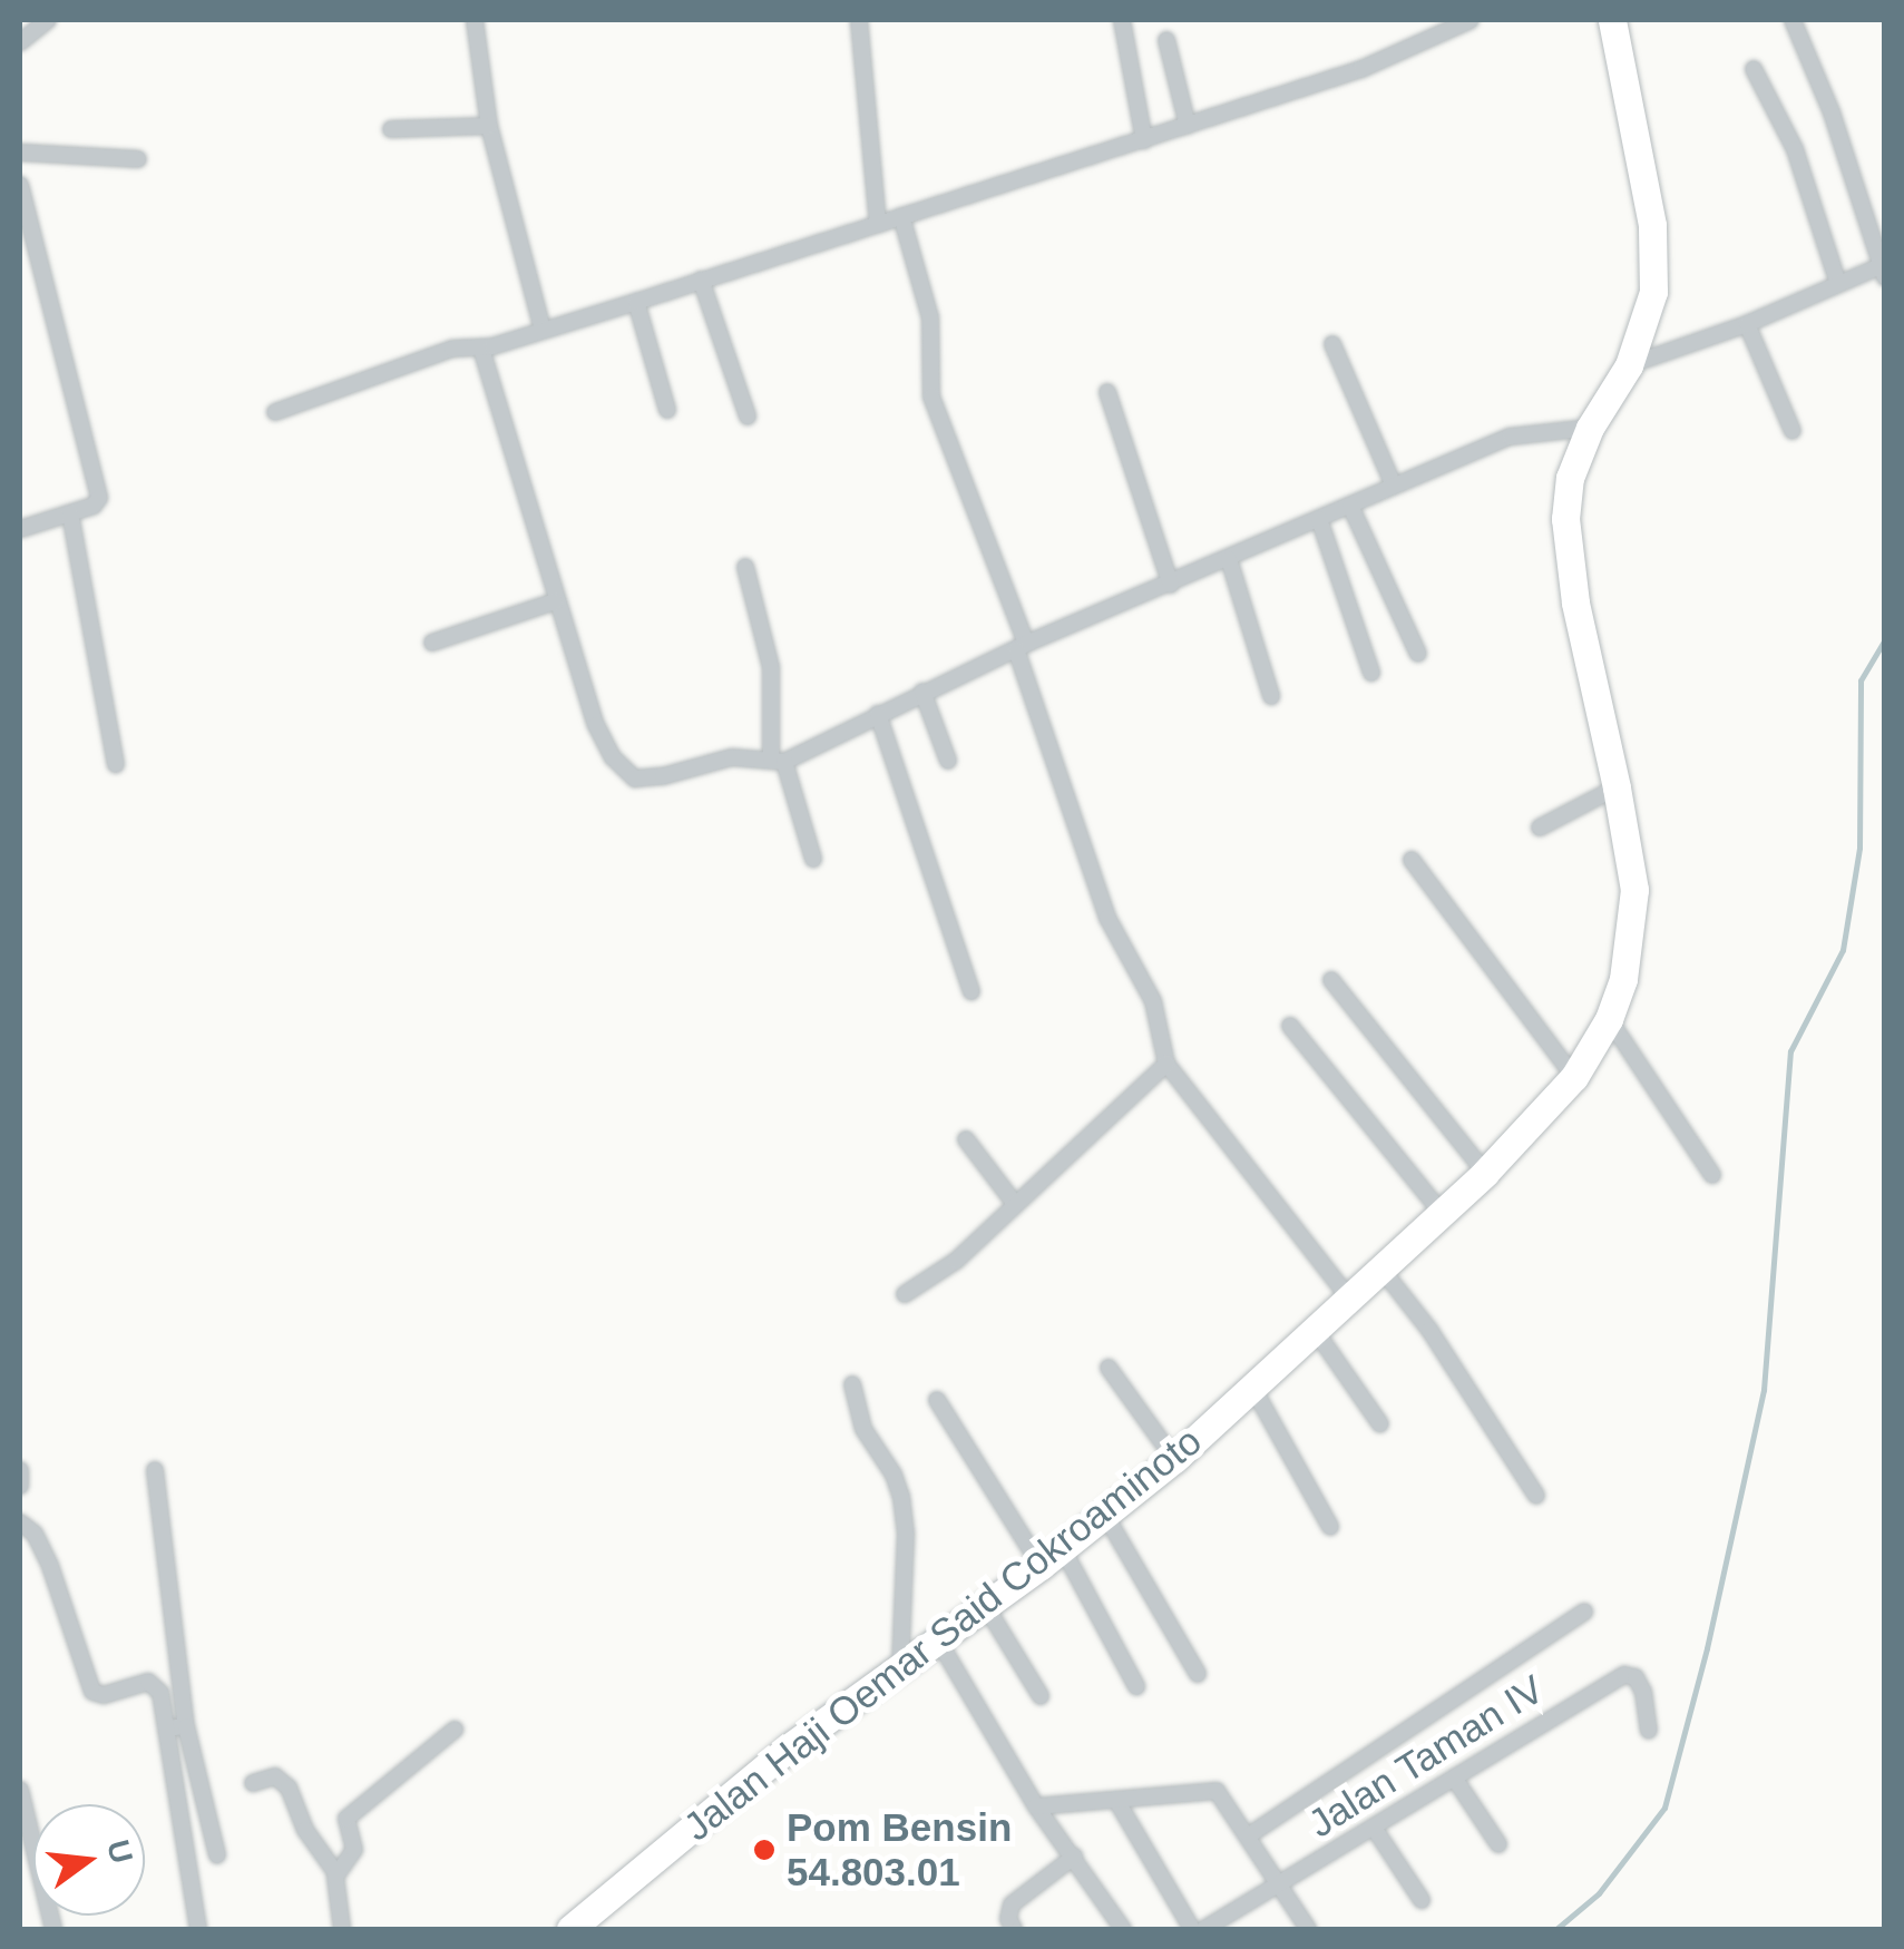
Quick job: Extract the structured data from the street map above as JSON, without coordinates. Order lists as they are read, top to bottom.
{
  "streets": {
    "highway": ["Jalan Haji Oemar Said Cokroaminoto"],
    "street": ["Jalan Taman IV"]
  },
  "places": ["Pom Bensin 54.803.01"],
  "north": "right"
}
